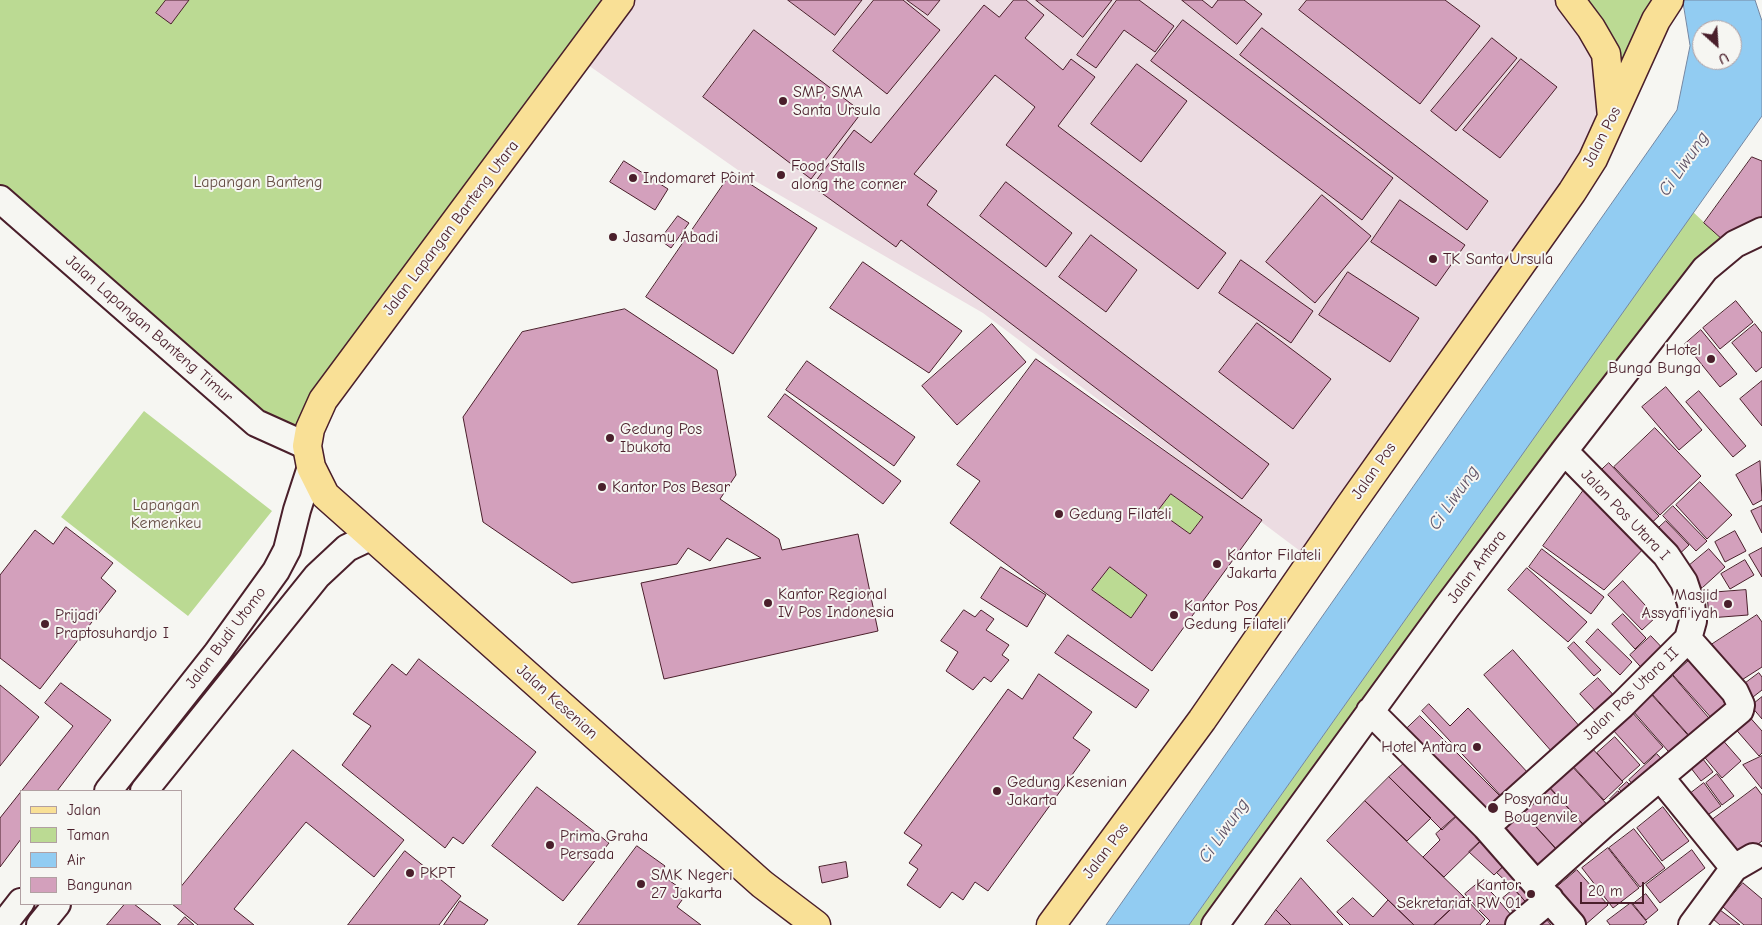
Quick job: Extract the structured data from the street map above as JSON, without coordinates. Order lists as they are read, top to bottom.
{
  "streets": {
    "main road": ["Jalan Pos", "Jalan Lapangan Banteng Utara", "Jalan Kesenian"],
    "street": [
      "Jalan Lapangan Banteng Timur",
      "Jalan Pos Utara I",
      "Jalan Antara",
      "Jalan Budi Utomo",
      "Jalan Pos Utara II"
    ]
  },
  "crossings": [
    ["Jalan Lapangan Banteng Utara", "Jalan Lapangan Banteng Timur"],
    ["Jalan Lapangan Banteng Utara", "Jalan Budi Utomo"],
    ["Jalan Lapangan Banteng Utara", "Jalan Kesenian"],
    ["Jalan Lapangan Banteng Timur", "Jalan Budi Utomo"],
    ["Jalan Lapangan Banteng Timur", "Jalan Kesenian"],
    ["Jalan Pos Utara I", "Jalan Antara"],
    ["Jalan Pos Utara I", "Jalan Pos Utara II"],
    ["Jalan Budi Utomo", "Jalan Kesenian"]
  ],
  "water": ["Ci Liwung"],
  "parks": ["Lapangan Banteng", "Lapangan Kemenkeu"],
  "places": [
    "SMP, SMA Santa Ursula",
    "Food Stalls along the corner",
    "Indomaret Point",
    "Jasamu Abadi",
    "TK Santa Ursula",
    "Hotel Bunga Bunga",
    "Gedung Pos Ibukota",
    "Kantor Pos Besar",
    "Gedung Filateli",
    "Kantor Filateli Jakarta",
    "Kantor Regional IV Pos Indonesia",
    "Masjid Assyafi'iyah",
    "Kantor Pos Gedung Filateli",
    "Prijadi Praptosuhardjo I",
    "Hotel Antara",
    "Gedung Kesenian Jakarta",
    "Posyandu Bougenvile",
    "Prima Graha Persada",
    "PKPT",
    "SMK Negeri 27 Jakarta",
    "Kantor Sekretariat RW 01"
  ],
  "legend": [
    "Jalan",
    "Taman",
    "Air",
    "Bangunan"
  ],
  "scale_bar": "20 m",
  "north": "bottom right"
}
